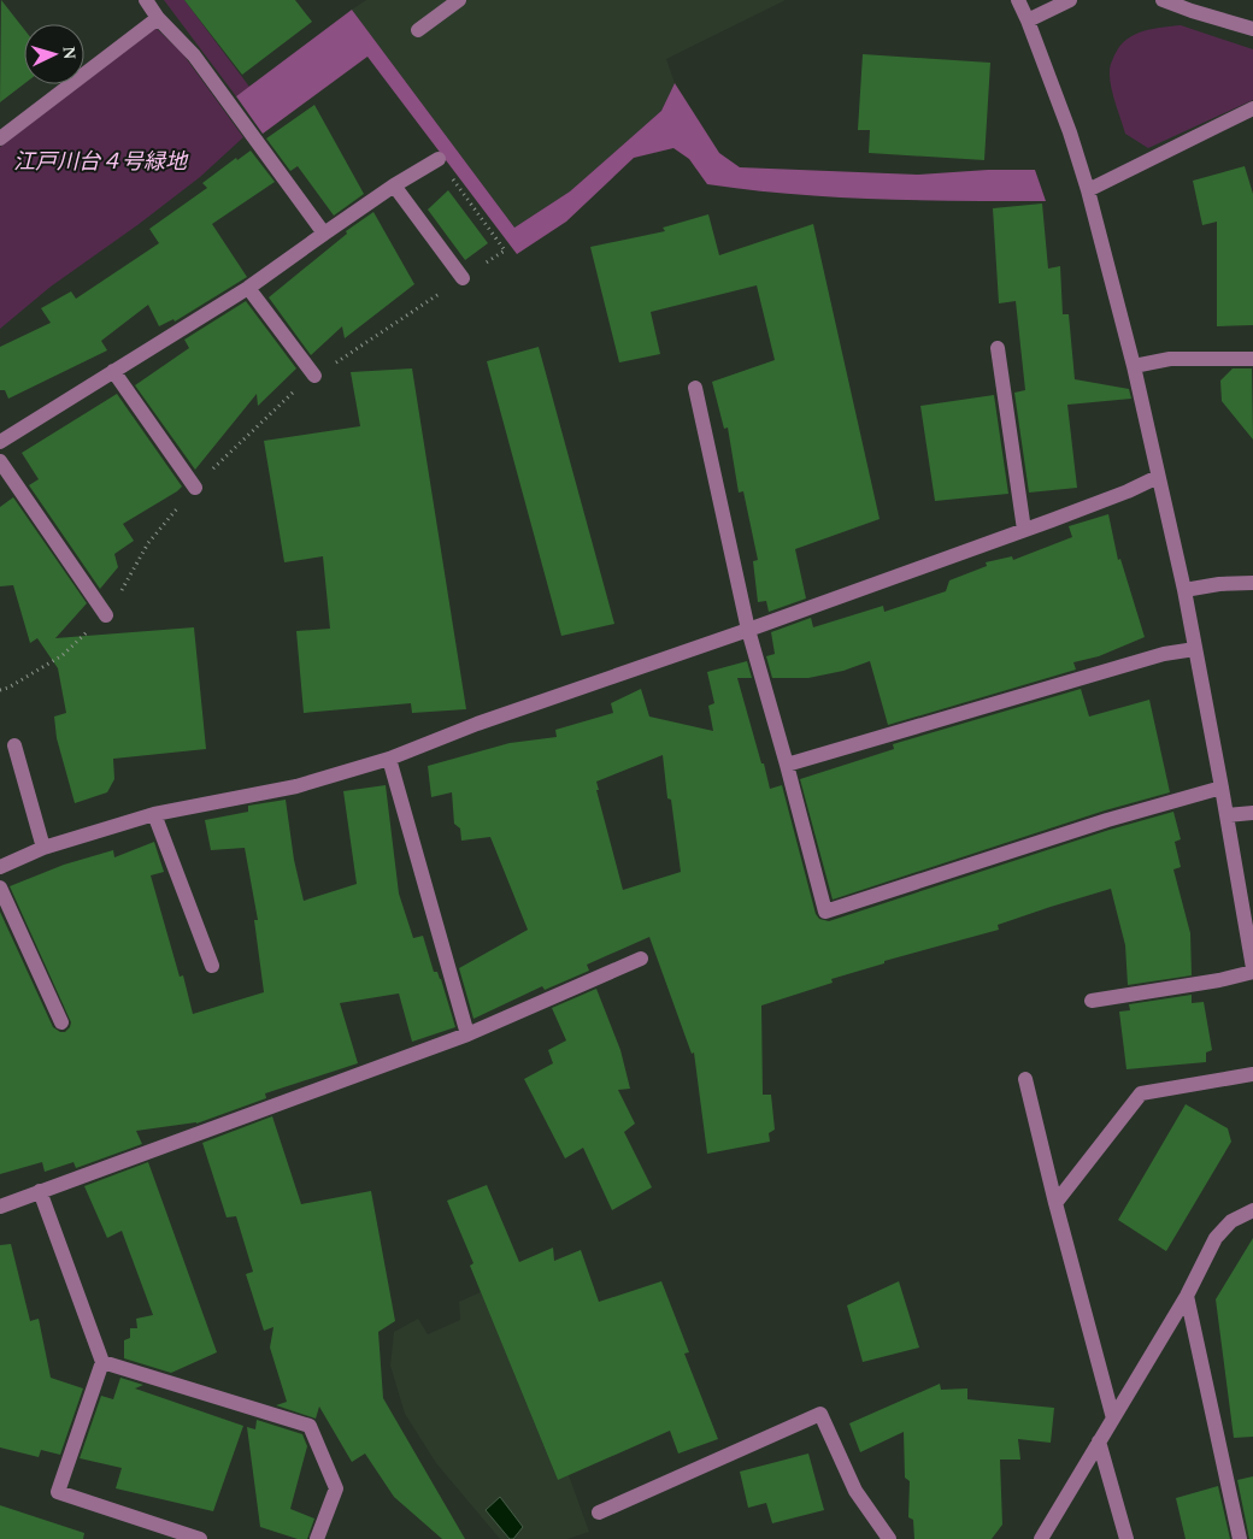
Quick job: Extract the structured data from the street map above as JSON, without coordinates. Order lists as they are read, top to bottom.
{
  "parks": ["江戸川台４号緑地"],
  "north": "right"
}
